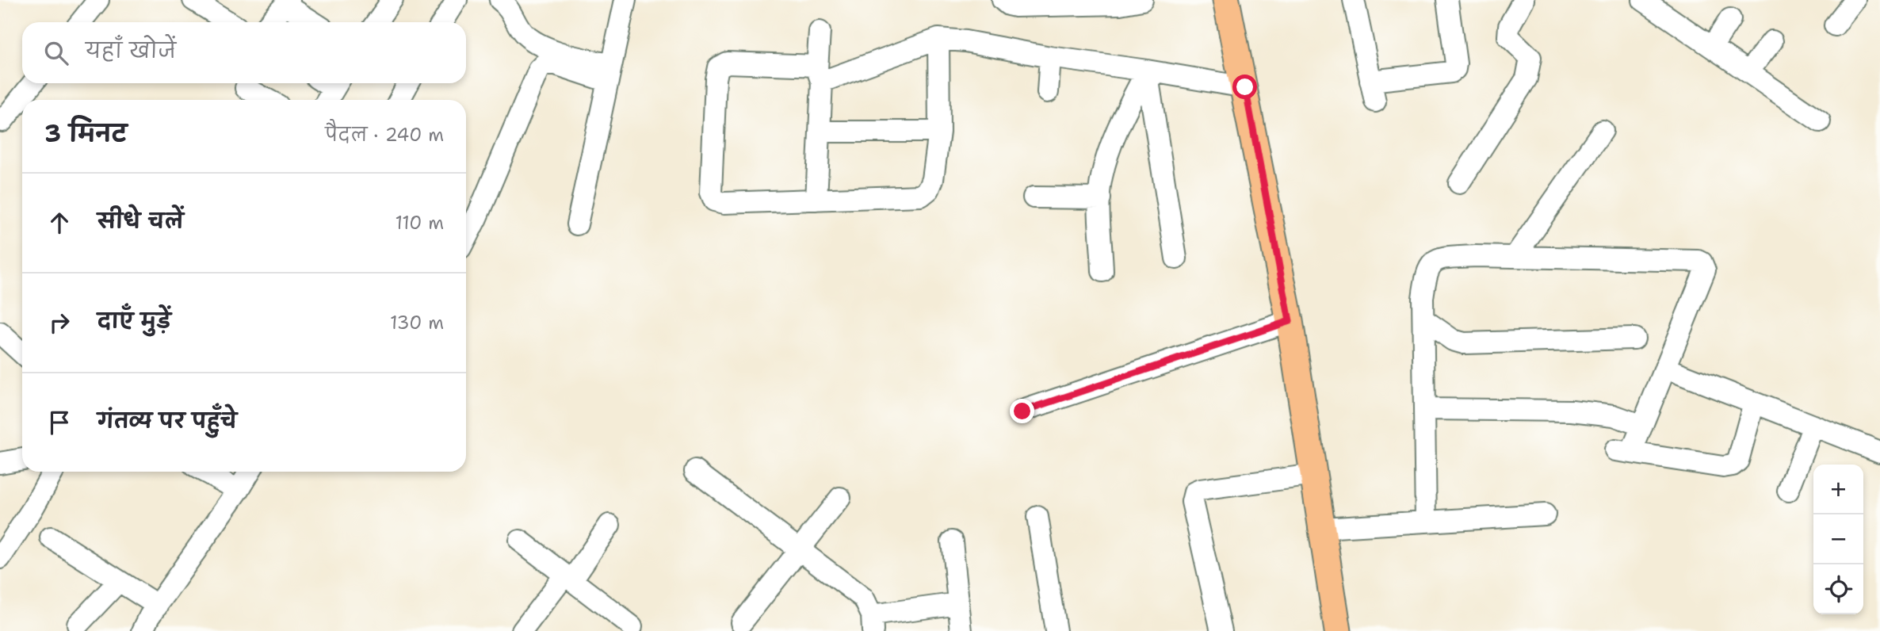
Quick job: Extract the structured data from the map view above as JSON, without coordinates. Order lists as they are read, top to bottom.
{
  "page": {
    "search": "यहाँ खोजें",
    "heading": ["3 मिनट", "पैदल · 240 m"],
    "list": [
      ["सीधे चलें", "110 m"],
      ["दाएँ मुड़ें", "130 m"],
      "गंतव्य पर पहुँचे"
    ],
    "map_buttons": ["+", "−"]
  }
}
